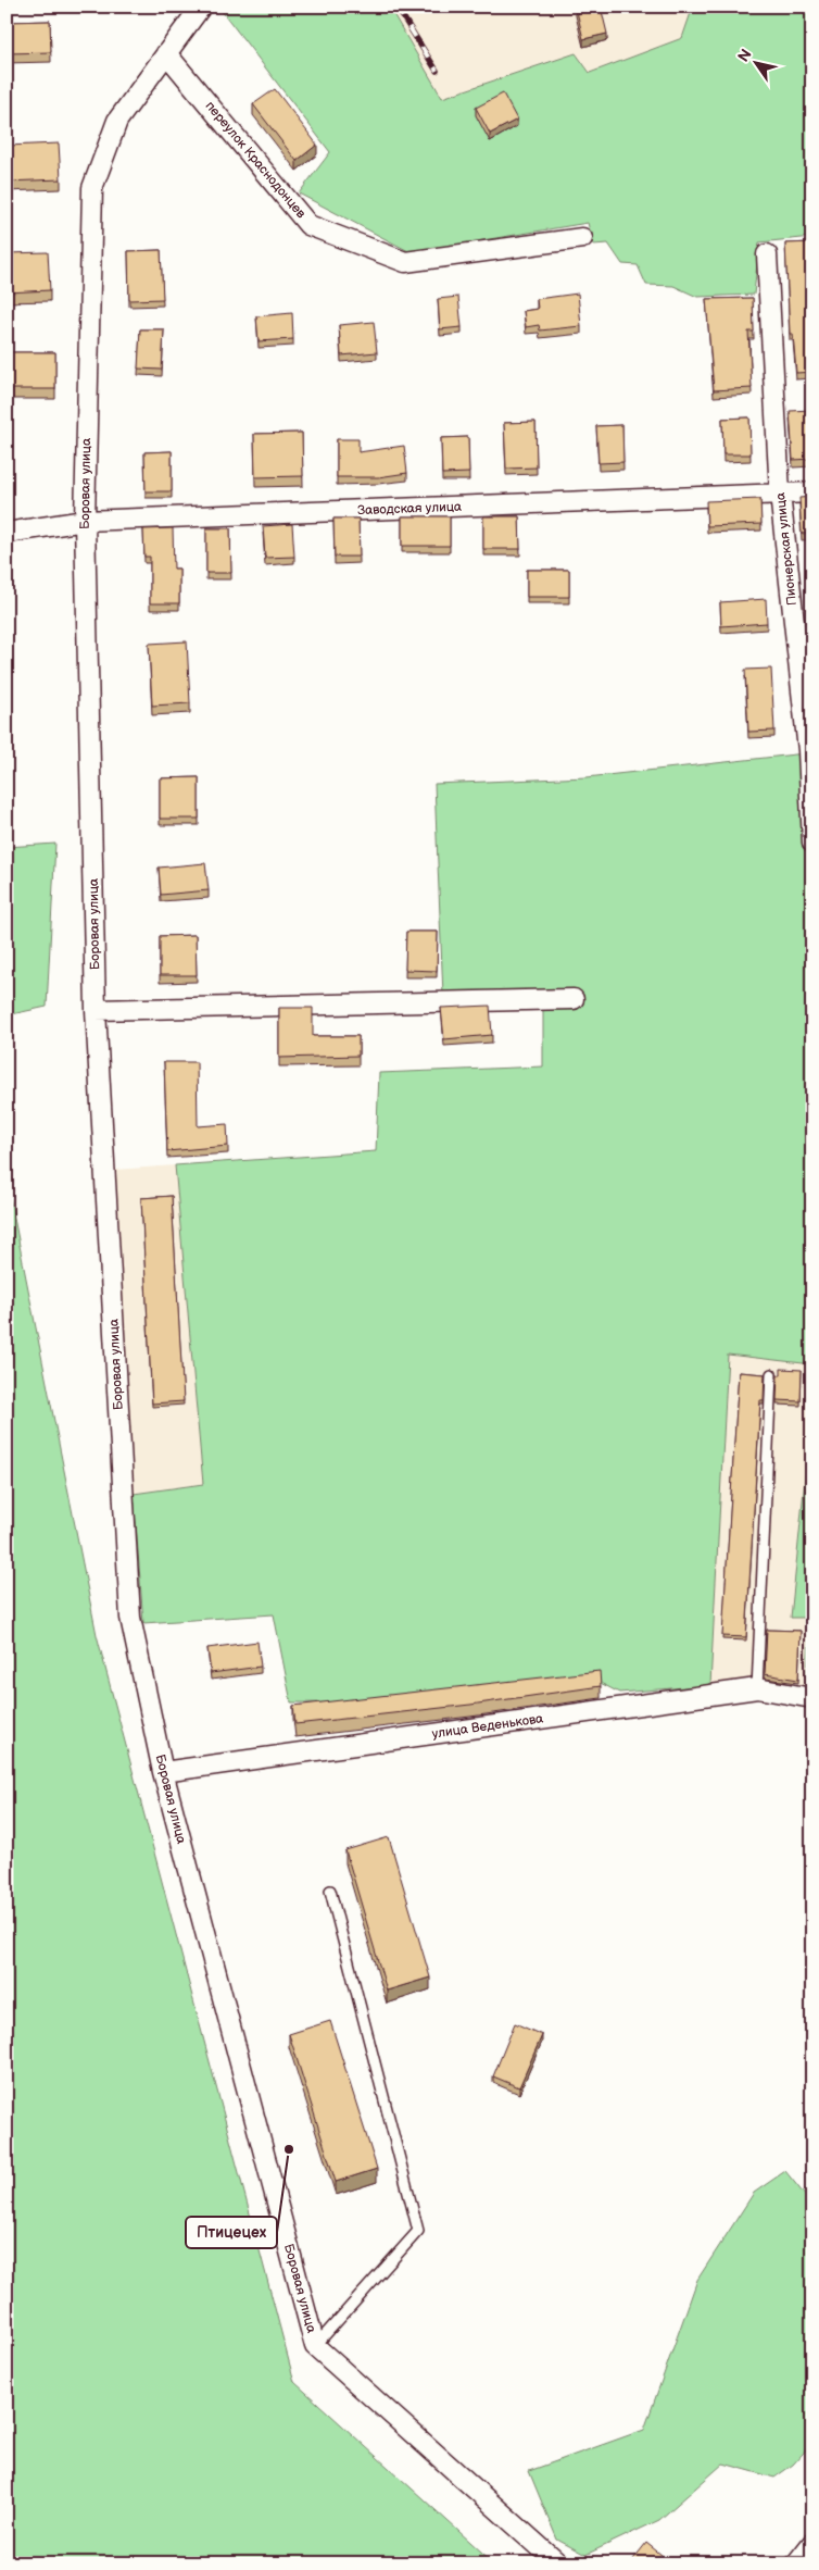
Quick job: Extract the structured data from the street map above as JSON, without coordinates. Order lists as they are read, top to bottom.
{
  "streets": {
    "street": [
      "переулок Краснодонцев",
      "Боровая улица",
      "Заводская улица",
      "Пионерская улица",
      "улица Веденькова"
    ]
  },
  "crossings": [
    ["переулок Краснодонцев", "Боровая улица"],
    ["Боровая улица", "Заводская улица"],
    ["Боровая улица", "улица Веденькова"],
    ["Заводская улица", "Пионерская улица"]
  ],
  "places": ["Птицецех"],
  "north": "top left"
}
